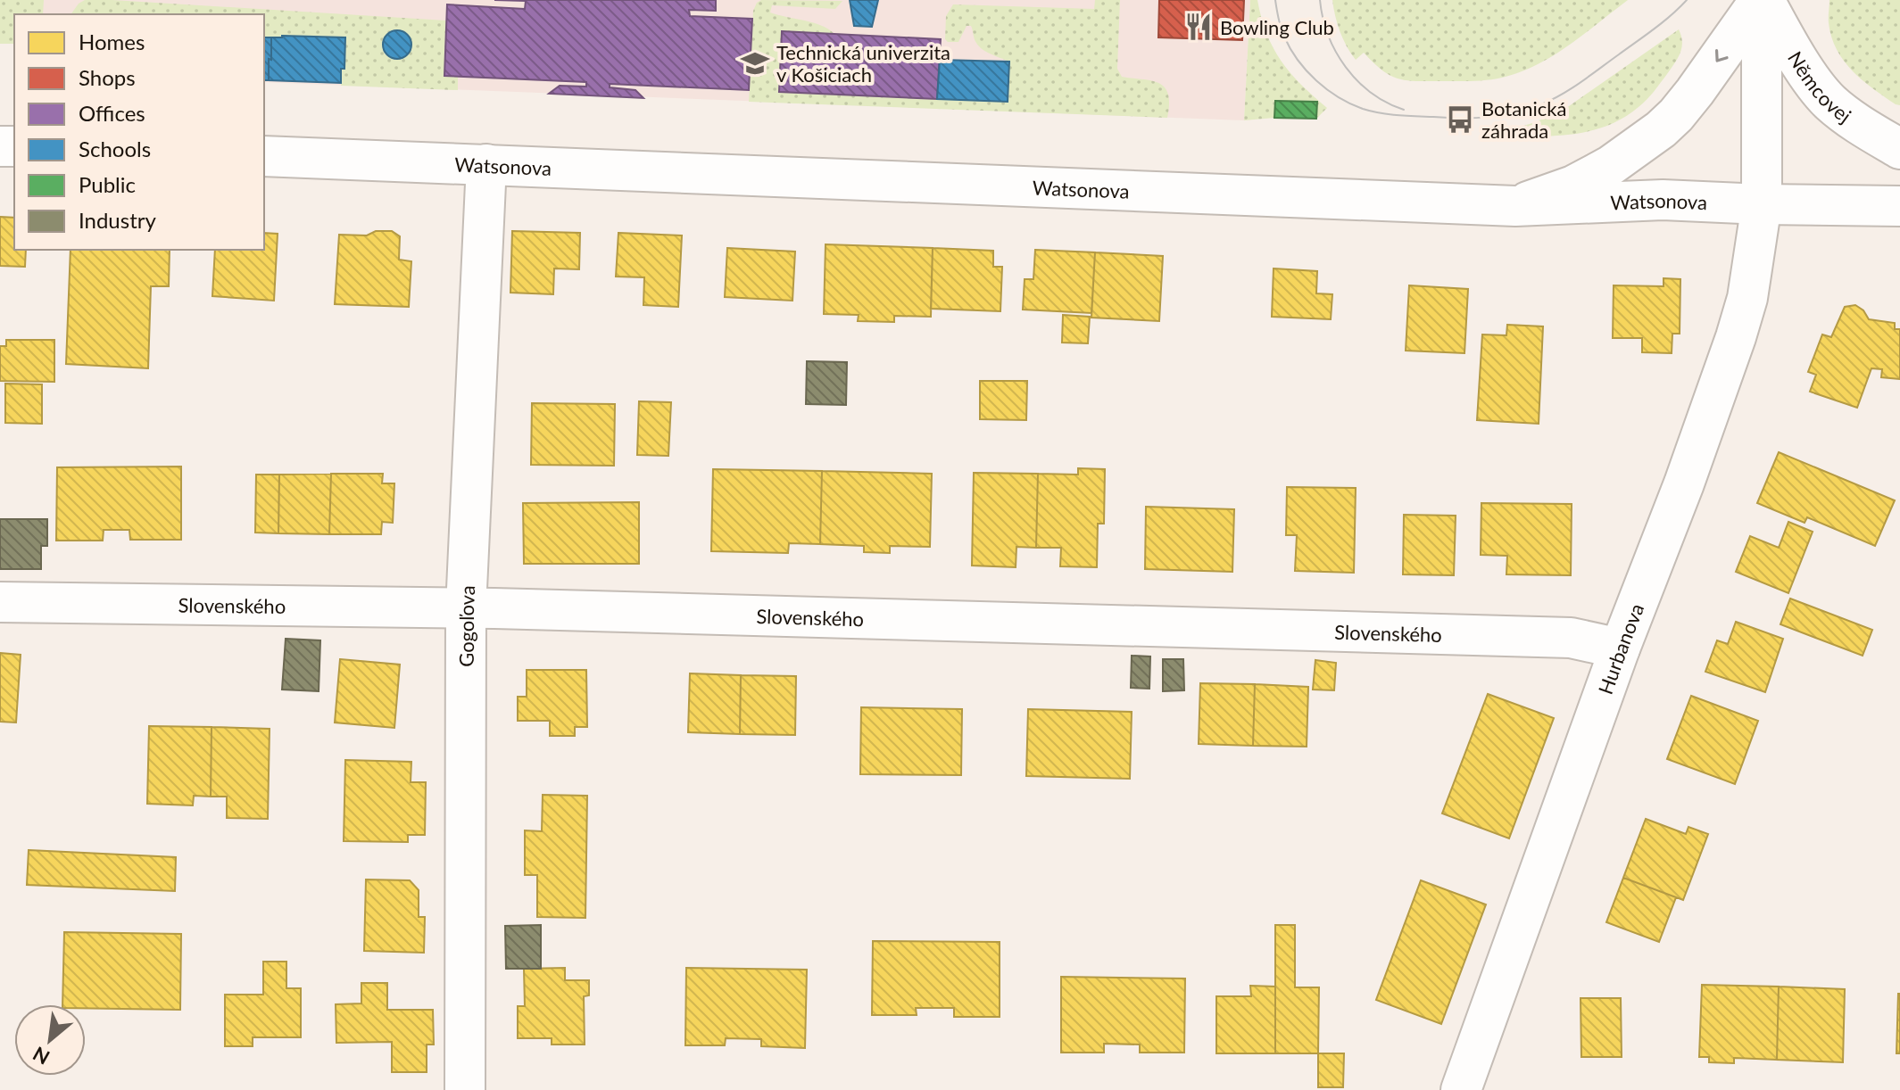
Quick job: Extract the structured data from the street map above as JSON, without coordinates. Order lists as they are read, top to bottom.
{
  "streets": {
    "street": [
      "Němcovej",
      "Watsonova",
      "Slovenského",
      "Gogoľova",
      "Hurbanova"
    ]
  },
  "crossings": [
    ["Němcovej", "Watsonova"],
    ["Němcovej", "Hurbanova"],
    ["Watsonova", "Gogoľova"],
    ["Watsonova", "Hurbanova"],
    ["Slovenského", "Gogoľova"],
    ["Slovenského", "Hurbanova"]
  ],
  "places": {
    "restaurant": ["Bowling Club"],
    "school or university": ["Technická univerzita v Košiciach"],
    "bus stop": ["Botanická záhrada"]
  },
  "legend": [
    "Homes",
    "Shops",
    "Offices",
    "Schools",
    "Public",
    "Industry"
  ],
  "north": "bottom left"
}
